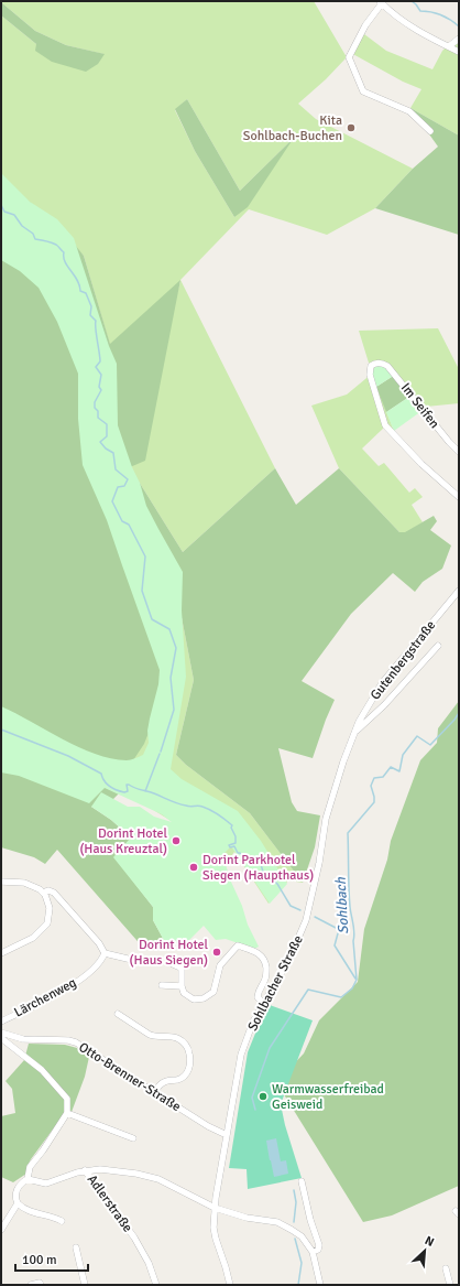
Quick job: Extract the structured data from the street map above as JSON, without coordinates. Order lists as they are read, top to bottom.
{
  "streets": {
    "street": [
      "Im Seifen",
      "Gutenbergstraße",
      "Sohlbacher Straße",
      "Lärchenweg",
      "Otto-Brenner-Straße",
      "Adlerstraße"
    ]
  },
  "crossings": [
    ["Gutenbergstraße", "Sohlbacher Straße"],
    ["Sohlbacher Straße", "Otto-Brenner-Straße"]
  ],
  "water": ["Sohlbach"],
  "places": [
    "Kita Sohlbach-Buchen",
    "Dorint Hotel (Haus Kreuztal)",
    "Dorint Parkhotel Siegen (Haupthaus)",
    "Dorint Hotel (Haus Siegen)",
    "Warmwasserfreibad Geisweid"
  ],
  "scale_bar": "100 m",
  "north": "top right"
}
